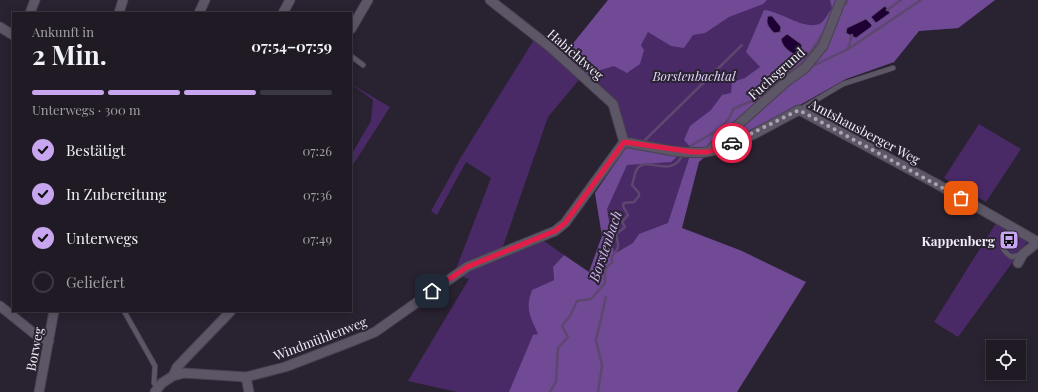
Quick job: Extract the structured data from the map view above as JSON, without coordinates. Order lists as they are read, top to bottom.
{
  "streets": {
    "street": [
      "Habichtweg",
      "Fuchsgrund",
      "Amtshausberger Weg",
      "Windmühlenweg",
      "Borweg"
    ]
  },
  "crossings": [
    ["Habichtweg", "Amtshausberger Weg"],
    ["Habichtweg", "Windmühlenweg"],
    ["Fuchsgrund", "Amtshausberger Weg"],
    ["Amtshausberger Weg", "Windmühlenweg"]
  ],
  "water": ["Borstenbach"],
  "parks": ["Borstenbachtal"],
  "places": {
    "bus stop": ["Kappenberg"]
  },
  "page": {
    "heading": ["2 Min.", "Ankunft in", "07:54–07:59"],
    "bar": "Unterwegs · 300 m",
    "list": [
      ["Bestätigt", "07:26"],
      ["In Zubereitung", "07:36"],
      ["Unterwegs", "07:49"],
      "Geliefert"
    ]
  }
}
